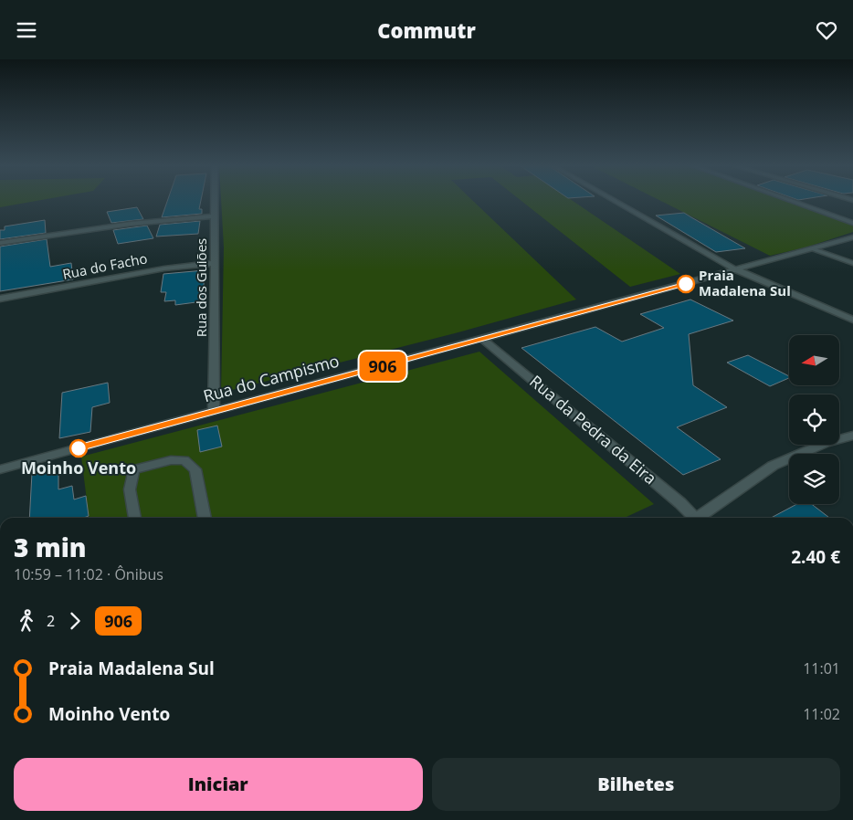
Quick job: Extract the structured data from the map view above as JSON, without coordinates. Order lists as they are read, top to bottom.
{
  "streets": {
    "street": [
      "Rua do Facho",
      "Rua dos Guiões",
      "Rua do Campismo",
      "Rua da Pedra da Eira"
    ]
  },
  "crossings": [
    ["Rua do Facho", "Rua dos Guiões"],
    ["Rua dos Guiões", "Rua do Campismo"],
    ["Rua do Campismo", "Rua da Pedra da Eira"]
  ],
  "places": ["Praia Madalena Sul", "Moinho Vento"],
  "lines": ["bus line 906"],
  "north": "left",
  "page": {
    "header": "Commutr",
    "on_map": "906",
    "heading": ["3 min", "10:59 – 11:02 · Ônibus", "2.40 €"],
    "legs": ["2", "906"],
    "list": [
      {
        "name": "Praia Madalena Sul",
        "value": "11:01"
      },
      {
        "name": "Moinho Vento",
        "value": "11:02"
      }
    ],
    "buttons": ["Iniciar", "Bilhetes"]
  }
}
